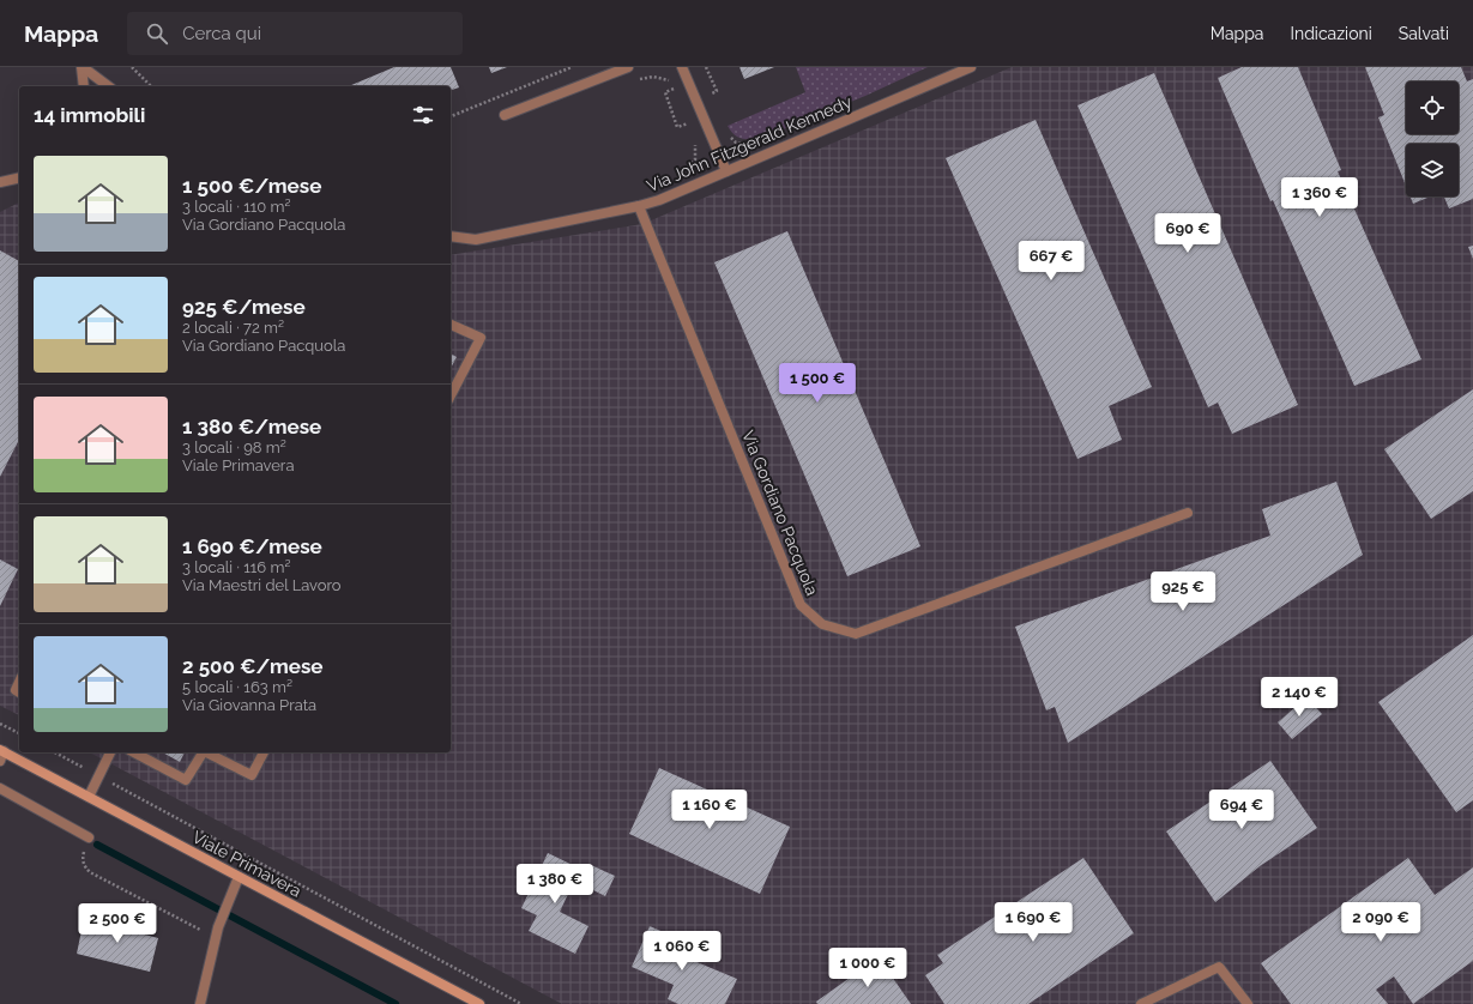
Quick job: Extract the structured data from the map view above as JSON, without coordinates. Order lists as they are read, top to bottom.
{
  "streets": {
    "main road": ["Viale Primavera"],
    "street": ["Via John Fitzgerald Kennedy", "Via Gordiano Pacquola"]
  },
  "crossings": [
    ["Via John Fitzgerald Kennedy", "Via Gordiano Pacquola"]
  ],
  "page": {
    "header": "Mappa",
    "search": "Cerca qui",
    "nav": ["Mappa", "Indicazioni", "Salvati"],
    "heading": "14 immobili",
    "list": [
      {
        "name": "1 500 €/mese",
        "note": "3 locali · 110 m² · Via Gordiano Pacquola"
      },
      {
        "name": "925 €/mese",
        "note": "2 locali · 72 m² · Via Gordiano Pacquola"
      },
      {
        "name": "1 380 €/mese",
        "note": "3 locali · 98 m² · Viale Primavera"
      },
      {
        "name": "1 690 €/mese",
        "note": "3 locali · 116 m² · Via Maestri del Lavoro"
      },
      {
        "name": "2 500 €/mese",
        "note": "5 locali · 163 m² · Via Giovanna Prata"
      }
    ],
    "price": [
      "1 360 €",
      "690 €",
      "667 €",
      "1 500 €",
      "925 €",
      "2 140 €",
      "1 160 €",
      "694 €",
      "1 380 €",
      "1 690 €",
      "2 090 €",
      "2 500 €",
      "1 060 €",
      "1 000 €"
    ]
  }
}
